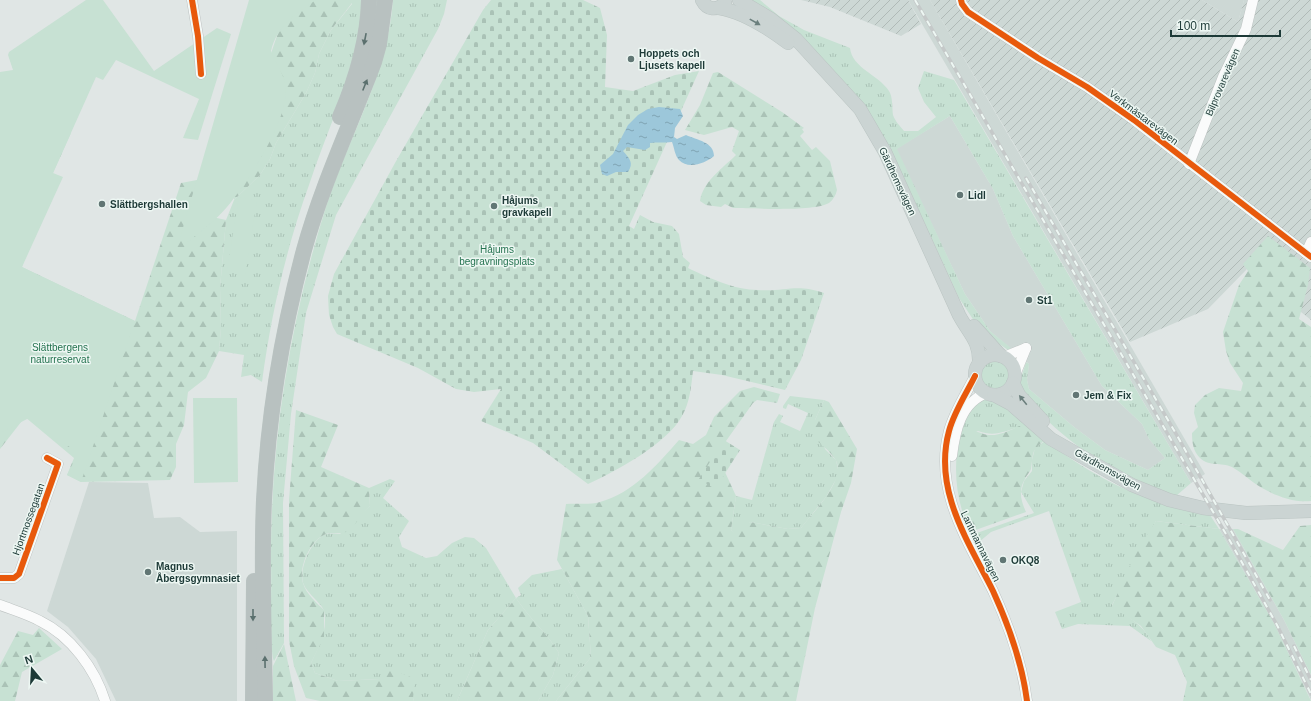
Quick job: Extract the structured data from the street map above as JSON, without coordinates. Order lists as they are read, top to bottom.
{
  "streets": {
    "main road": ["Gärdhemsvägen"],
    "street": [
      "Bilprovarevägen",
      "Verkmästarevägen",
      "Hjortmossegatan",
      "Lantmannavägen"
    ]
  },
  "crossings": [
    ["Bilprovarevägen", "Verkmästarevägen"],
    ["Gärdhemsvägen", "Lantmannavägen"]
  ],
  "parks": ["Håjums begravningsplats", "Slättbergens naturreservat"],
  "places": [
    "Hoppets och Ljusets kapell",
    "Lidl",
    "Slättbergshallen",
    "Håjums gravkapell",
    "St1",
    "Jem & Fix",
    "OKQ8",
    "Magnus Åbergsgymnasiet"
  ],
  "scale_bar": "100 m",
  "north": "top"
}
